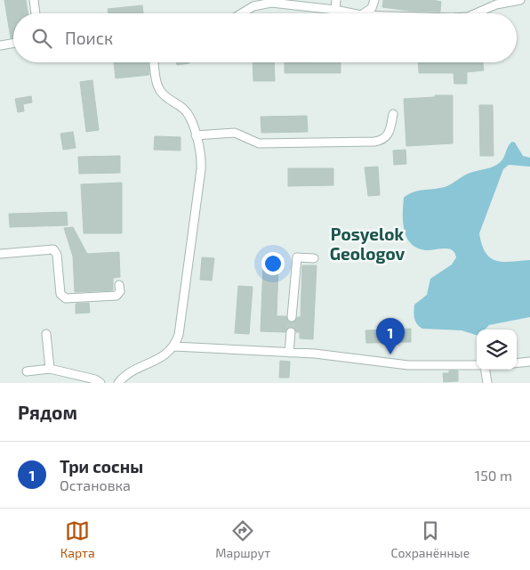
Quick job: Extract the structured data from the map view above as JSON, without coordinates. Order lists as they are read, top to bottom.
{
  "districts": ["Posyelok Geologov"],
  "page": {
    "search": "Поиск",
    "pins": "1",
    "heading": "Рядом",
    "list": [
      {
        "mark": "1",
        "name": "Три сосны",
        "note": "Остановка",
        "value": "150 m"
      }
    ],
    "nav": ["Карта", "Маршрут", "Сохранённые"]
  }
}
